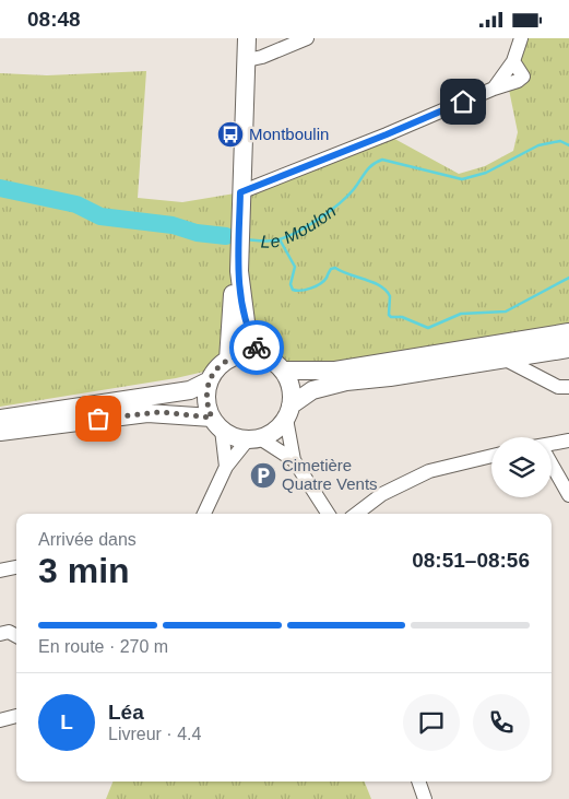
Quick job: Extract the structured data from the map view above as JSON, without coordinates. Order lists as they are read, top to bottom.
{
  "water": ["Le Moulon"],
  "places": {
    "bus stop": ["Montboulin"],
    "parking": ["Cimetière Quatre Vents"]
  },
  "page": {
    "status": "08:48",
    "heading": ["3 min", "Arrivée dans", "08:51–08:56"],
    "panel": ["Léa", "Livreur · 4.4"],
    "bar": "En route · 270 m",
    "round": "L"
  }
}
